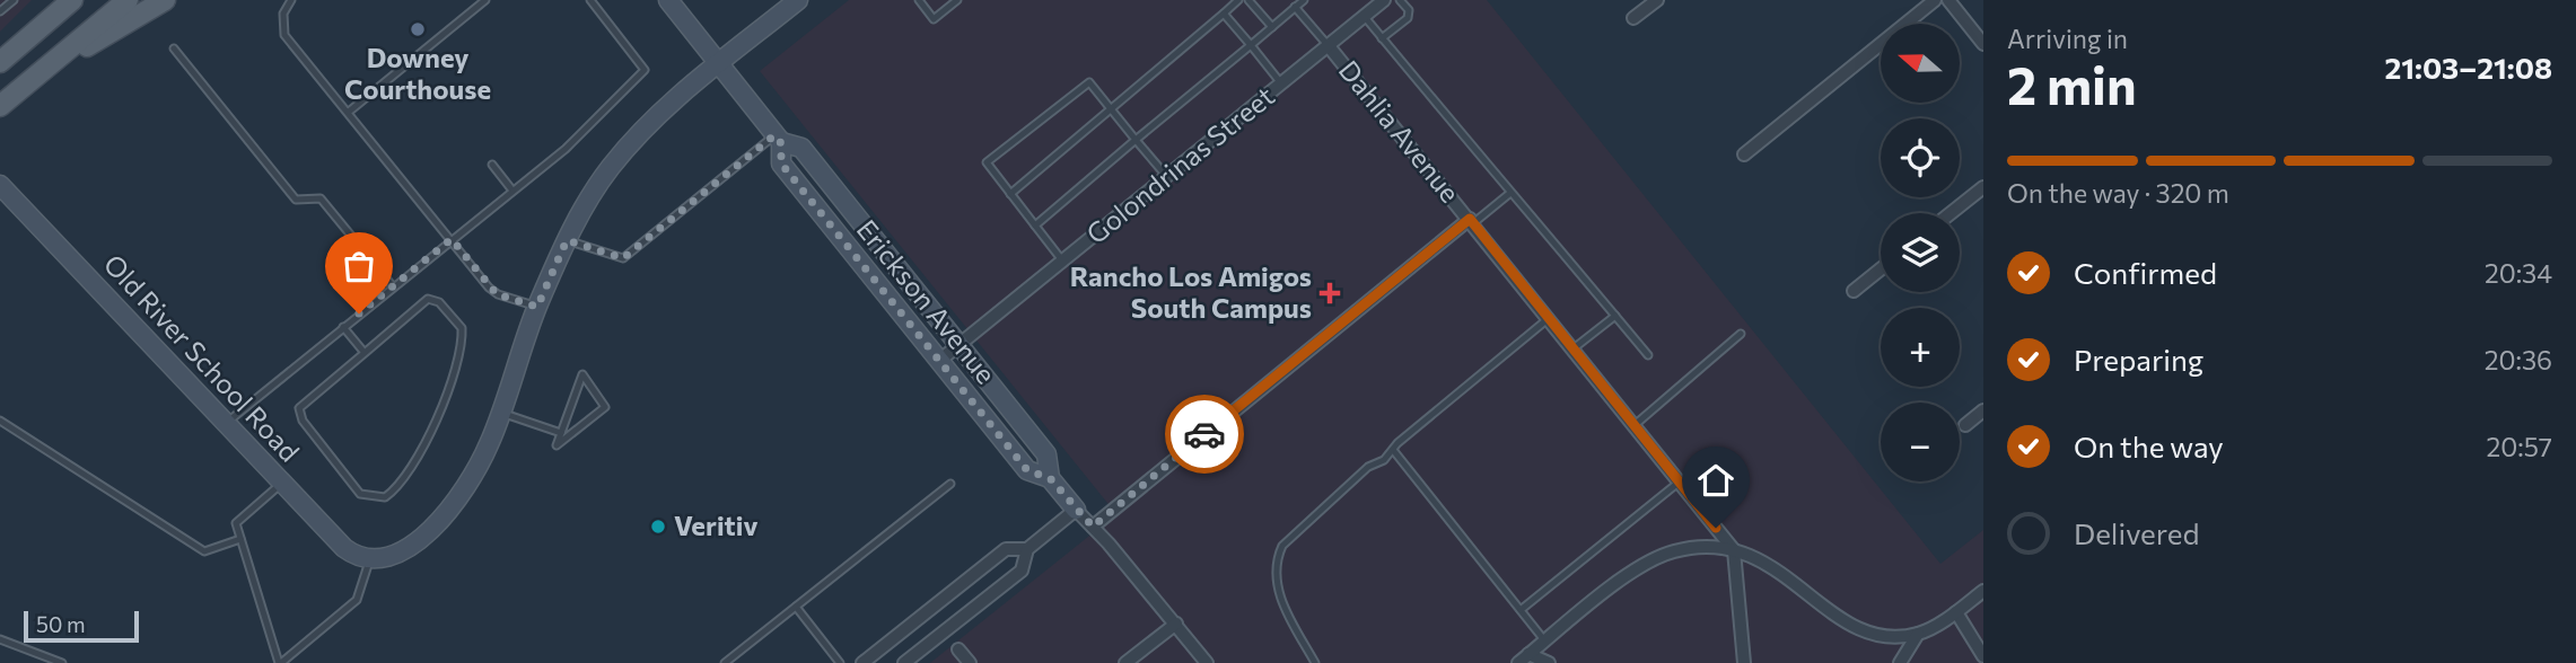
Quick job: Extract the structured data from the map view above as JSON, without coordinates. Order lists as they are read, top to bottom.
{
  "streets": {
    "street": [
      "Dahlia Avenue",
      "Golondrinas Street",
      "Erickson Avenue",
      "Old River School Road"
    ]
  },
  "crossings": [
    ["Dahlia Avenue", "Golondrinas Street"],
    ["Golondrinas Street", "Erickson Avenue"]
  ],
  "places": {
    "other": ["Downey Courthouse", "Veritiv"],
    "health": ["Rancho Los Amigos South Campus"]
  },
  "scale_bar": "50 m",
  "north": "left",
  "page": {
    "heading": ["2 min", "Arriving in", "21:03–21:08"],
    "map_buttons": ["+", "−"],
    "bar": "On the way · 320 m",
    "list": [
      ["Confirmed", "20:34"],
      ["Preparing", "20:36"],
      ["On the way", "20:57"],
      "Delivered"
    ],
    "scale": "50 m"
  }
}
